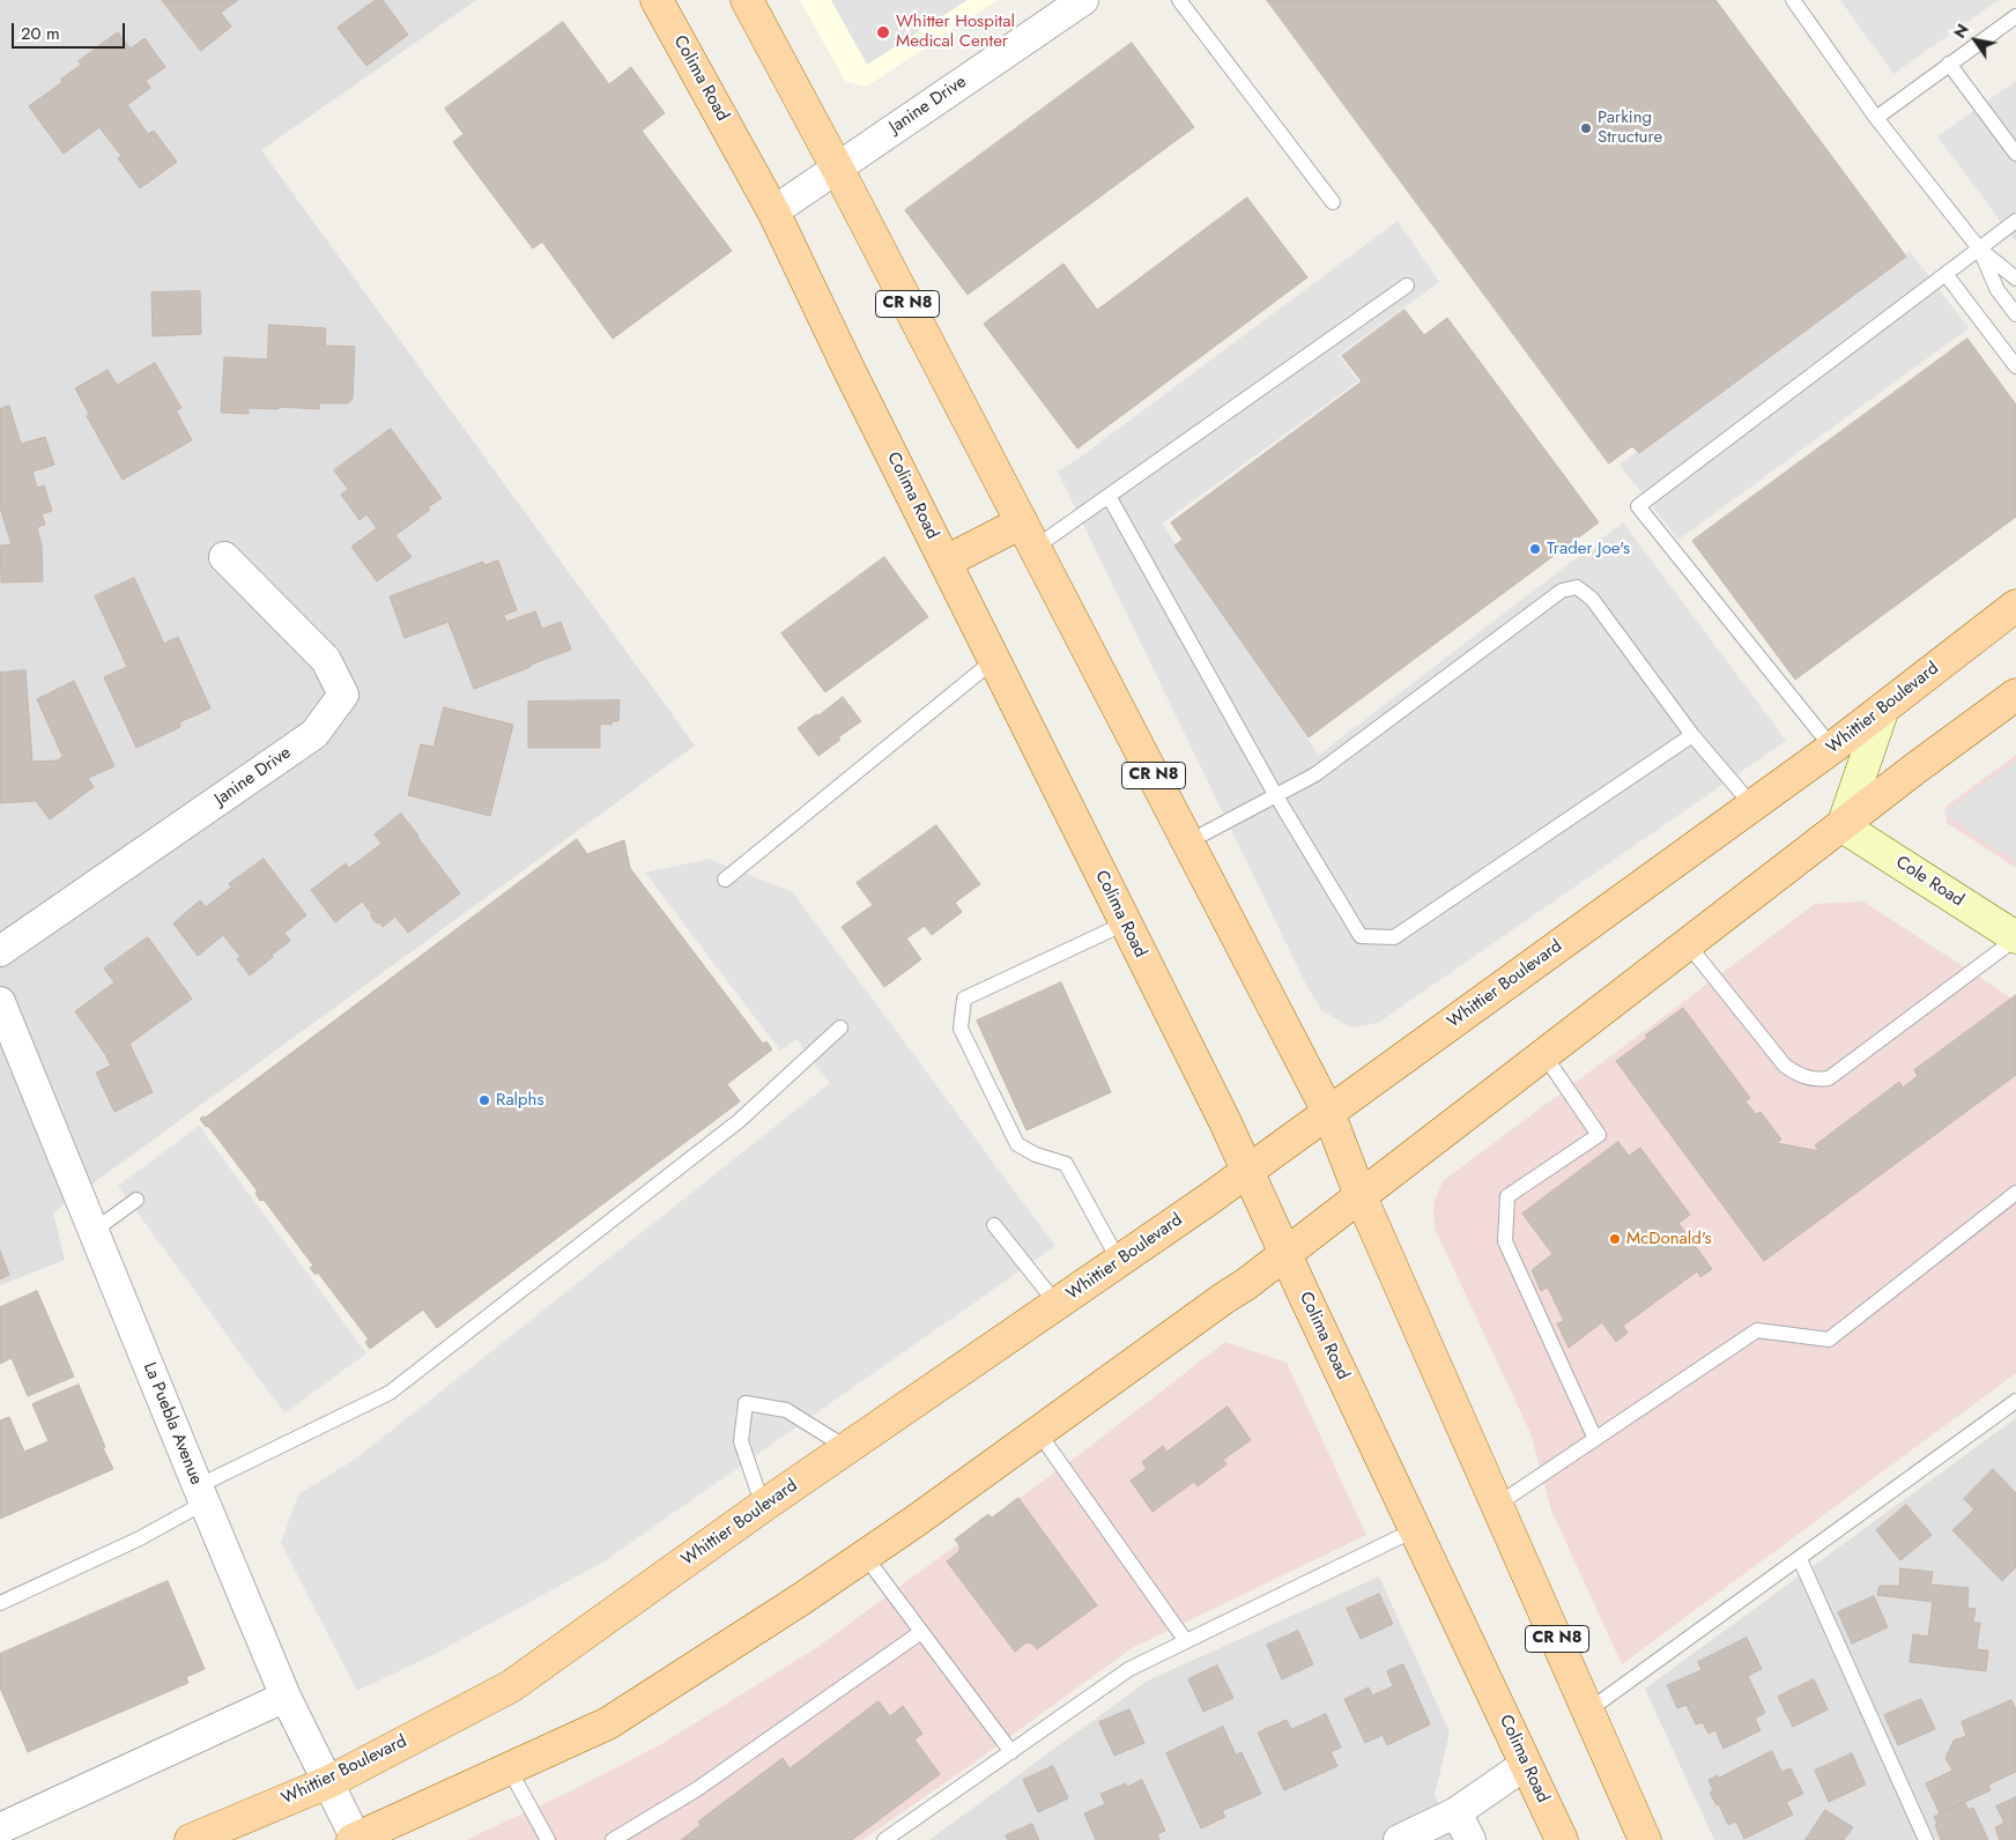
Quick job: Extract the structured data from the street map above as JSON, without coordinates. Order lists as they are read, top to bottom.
{
  "streets": {
    "main road": ["Colima Road", "CR N8", "Whittier Boulevard"],
    "street": ["Janine Drive", "Cole Road", "La Puebla Avenue"]
  },
  "crossings": [
    ["Colima Road", "Janine Drive"],
    ["Colima Road", "Whittier Boulevard"],
    ["Janine Drive", "CR N8"],
    ["CR N8", "Whittier Boulevard"],
    ["Whittier Boulevard", "La Puebla Avenue"]
  ],
  "places": [
    "Whitter Hospital Medical Center",
    "Parking Structure",
    "Trader Joe's",
    "Ralphs",
    "McDonald's"
  ],
  "scale_bar": "20 m",
  "north": "top left"
}
